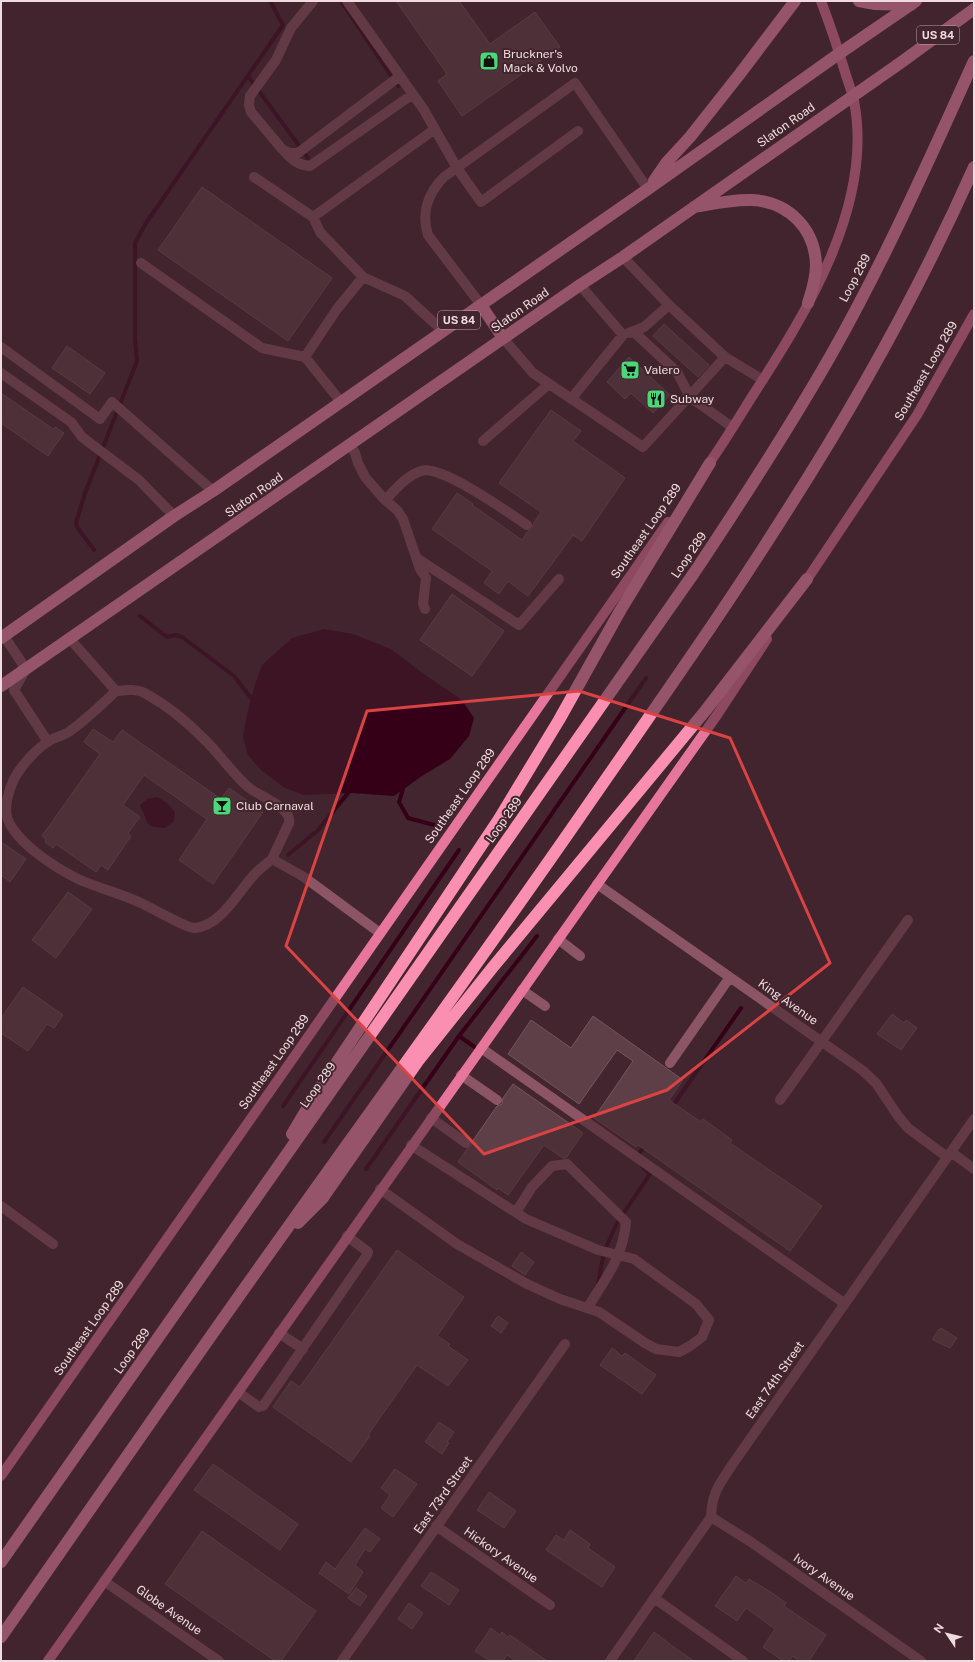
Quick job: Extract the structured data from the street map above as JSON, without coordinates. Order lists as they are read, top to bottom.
{
  "streets": {
    "highway": ["US 84", "Slaton Road", "Loop 289"],
    "main road": ["Southeast Loop 289"],
    "street": [
      "King Avenue",
      "East 74th Street",
      "East 73rd Street",
      "Hickory Avenue",
      "Ivory Avenue",
      "Globe Avenue"
    ]
  },
  "crossings": [
    ["US 84", "Southeast Loop 289"],
    ["Slaton Road", "Southeast Loop 289"],
    ["Southeast Loop 289", "King Avenue"],
    ["Southeast Loop 289", "Globe Avenue"],
    ["King Avenue", "East 74th Street"],
    ["East 74th Street", "Ivory Avenue"],
    ["East 73rd Street", "Hickory Avenue"]
  ],
  "places": {
    "shop": ["Bruckner's Mack & Volvo"],
    "supermarket": ["Valero"],
    "restaurant": ["Subway"],
    "bar": ["Club Carnaval"]
  },
  "north": "top left"
}
